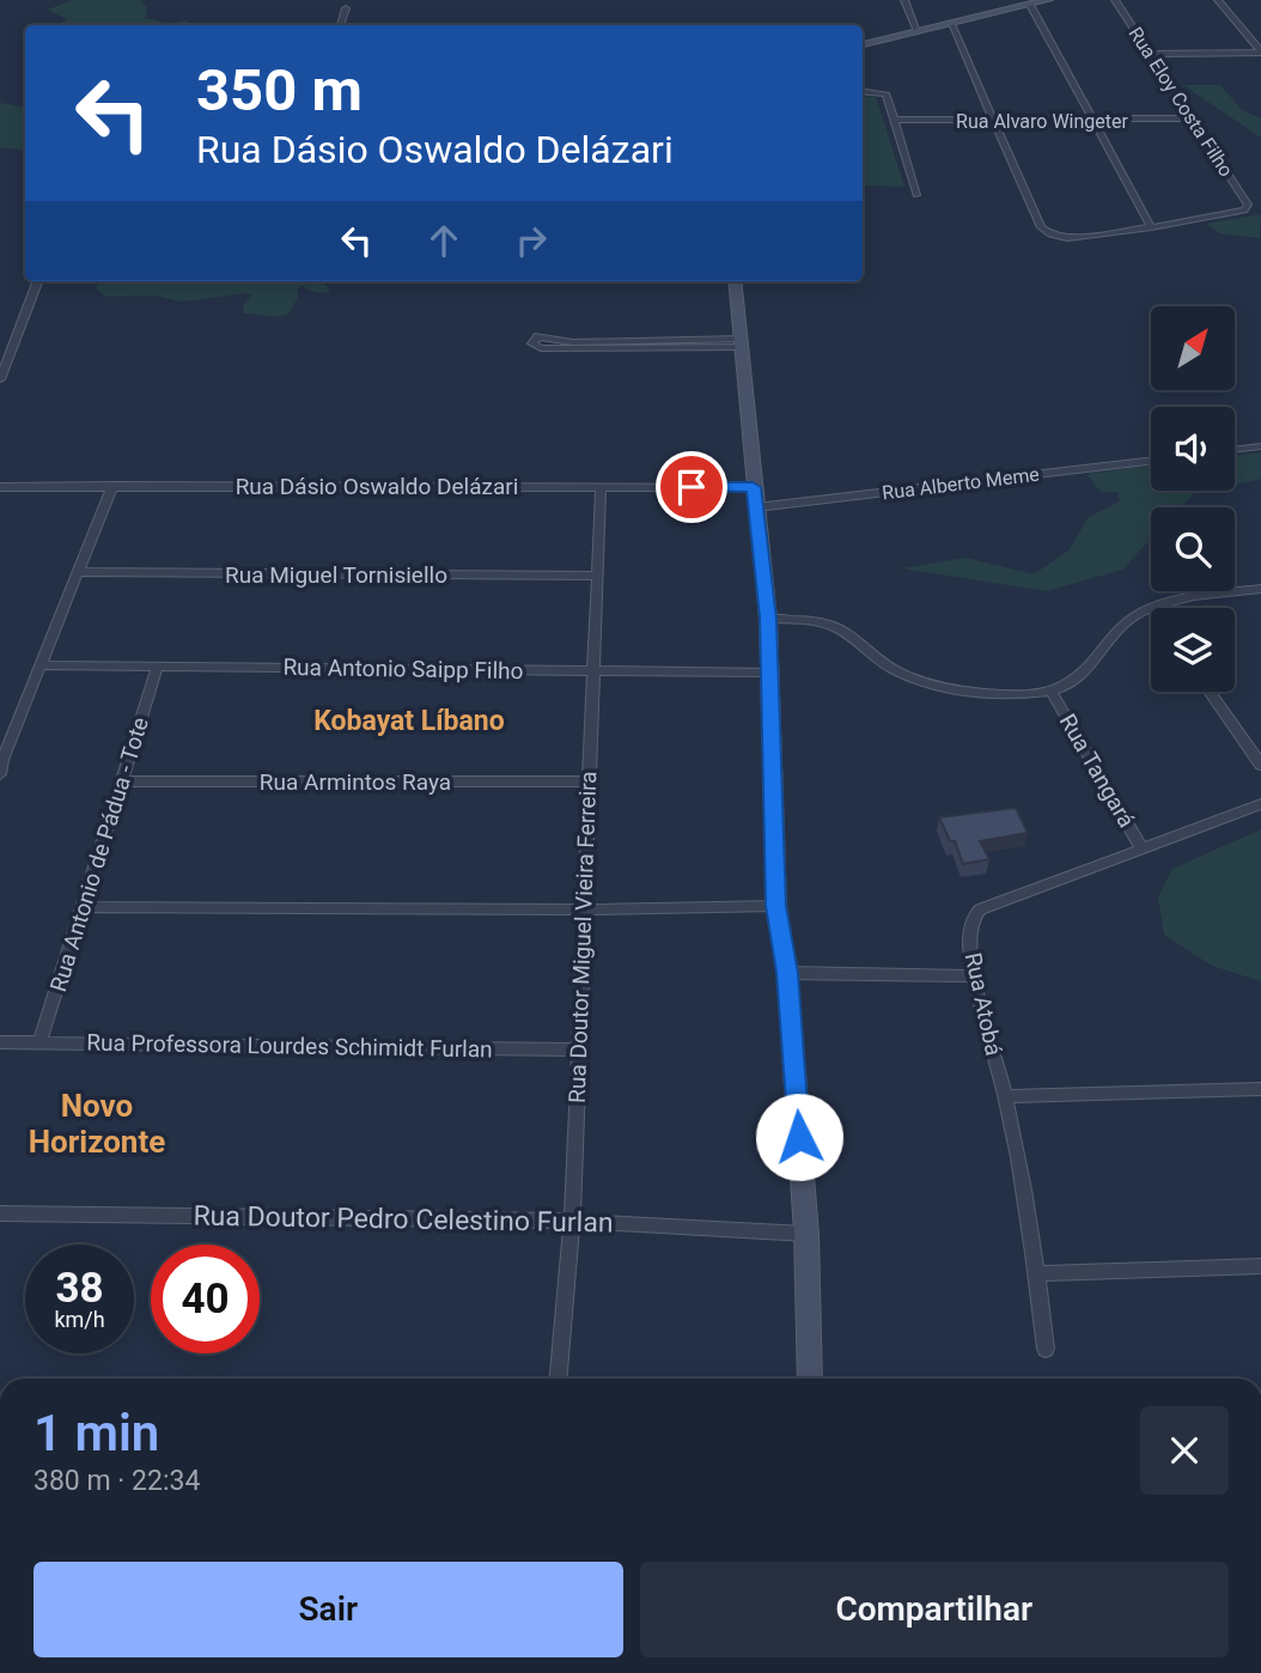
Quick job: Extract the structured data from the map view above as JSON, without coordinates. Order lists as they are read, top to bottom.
{
  "streets": {
    "street": [
      "Rua Eloy Costa Filho",
      "Rua Alvaro Wingeter",
      "Rua Alberto Meme",
      "Rua Dásio Oswaldo Delázari",
      "Rua Miguel Tornisiello",
      "Rua Antonio Saipp Filho",
      "Rua Tangará",
      "Rua Armintos Raya",
      "Rua Antonio de Pádua - Tote",
      "Rua Doutor Miguel Vieira Ferreira",
      "Rua Atobá",
      "Rua Professora Lourdes Schimidt Furlan",
      "Rua Doutor Pedro Celestino Furlan"
    ]
  },
  "crossings": [
    ["Rua Eloy Costa Filho", "Rua Alvaro Wingeter"],
    ["Rua Dásio Oswaldo Delázari", "Rua Doutor Miguel Vieira Ferreira"],
    ["Rua Miguel Tornisiello", "Rua Doutor Miguel Vieira Ferreira"],
    ["Rua Antonio Saipp Filho", "Rua Antonio de Pádua - Tote"],
    ["Rua Antonio Saipp Filho", "Rua Doutor Miguel Vieira Ferreira"],
    ["Rua Tangará", "Rua Atobá"],
    ["Rua Armintos Raya", "Rua Antonio de Pádua - Tote"],
    ["Rua Armintos Raya", "Rua Doutor Miguel Vieira Ferreira"],
    ["Rua Antonio de Pádua - Tote", "Rua Professora Lourdes Schimidt Furlan"],
    ["Rua Doutor Miguel Vieira Ferreira", "Rua Professora Lourdes Schimidt Furlan"],
    ["Rua Doutor Miguel Vieira Ferreira", "Rua Doutor Pedro Celestino Furlan"]
  ],
  "districts": ["Kobayat Líbano", "Novo Horizonte"],
  "north": "top right",
  "page": {
    "turn": ["350 m", "Rua Dásio Oswaldo Delázari"],
    "speed": "38 km/h",
    "limit": "40",
    "heading": ["1 min", "380 m · 22:34"],
    "buttons": ["Sair", "Compartilhar"]
  }
}
